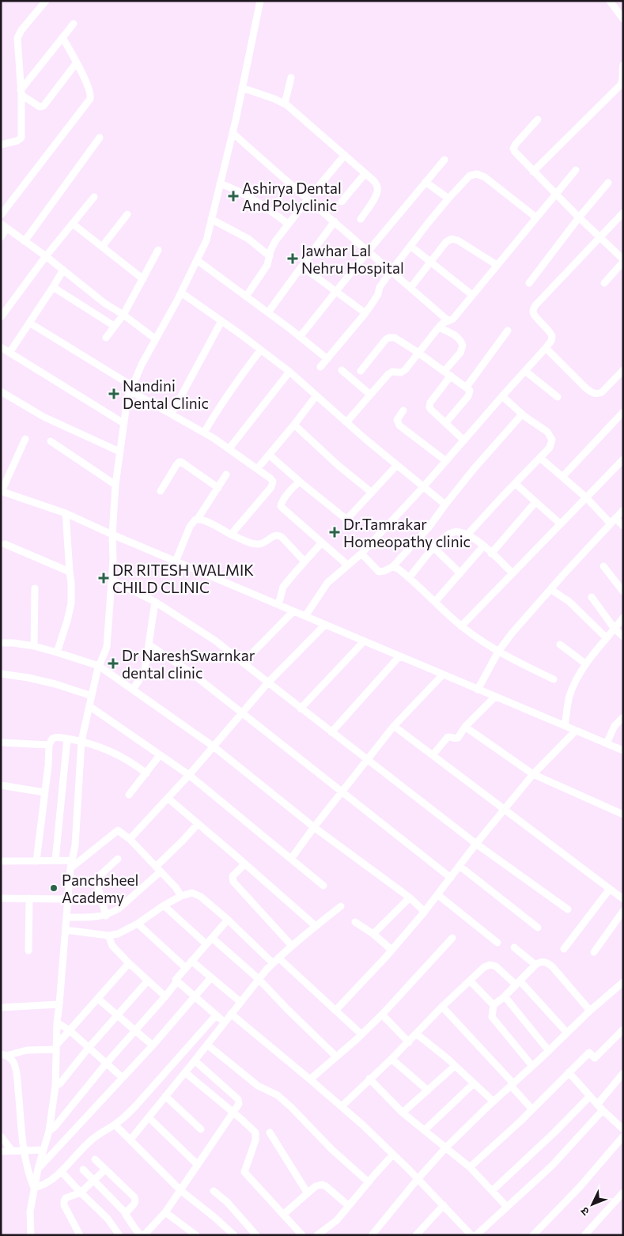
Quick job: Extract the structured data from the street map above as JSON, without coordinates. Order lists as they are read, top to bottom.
{
  "places": {
    "health": [
      "Ashirya Dental And Polyclinic",
      "Jawhar Lal Nehru Hospital",
      "Nandini Dental Clinic",
      "Dr.Tamrakar Homeopathy clinic",
      "DR RITESH WALMIK CHILD CLINIC",
      "Dr NareshSwarnkar dental clinic"
    ],
    "other": ["Panchsheel Academy"]
  },
  "north": "bottom left"
}
